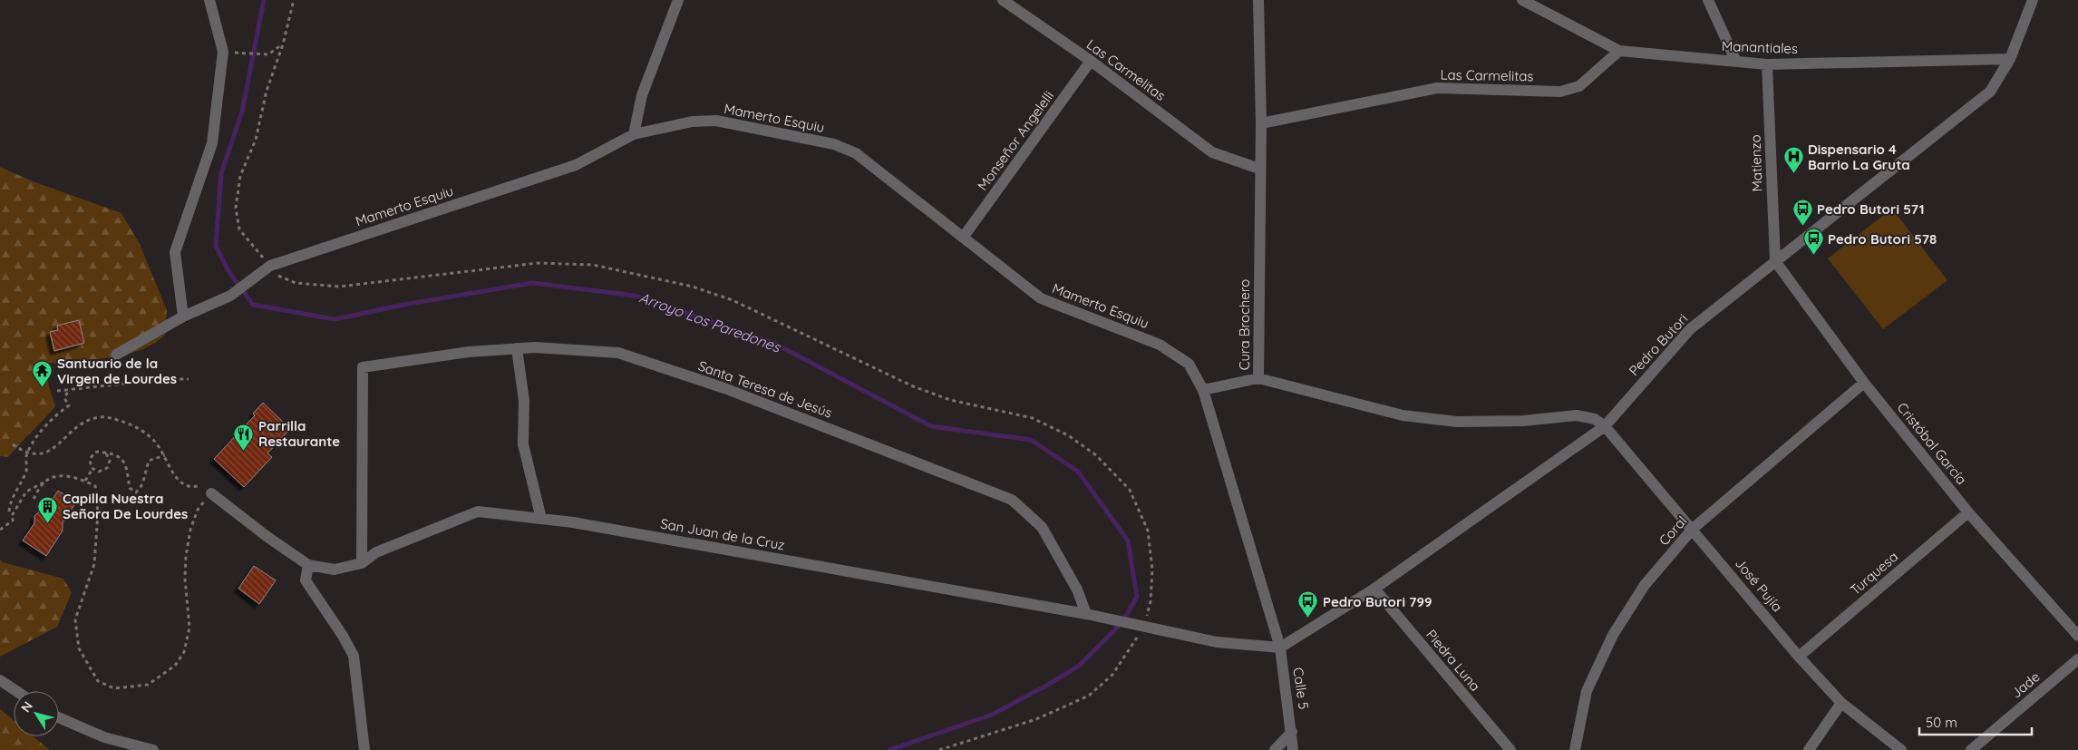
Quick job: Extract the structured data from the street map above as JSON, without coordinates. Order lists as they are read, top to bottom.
{
  "streets": {
    "street": [
      "Manantiales",
      "Las Carmelitas",
      "Mamerto Esquiu",
      "Monseñor Angelelli",
      "Matienzo",
      "Cura Brochero",
      "Pedro Butori",
      "Santa Teresa de Jesús",
      "Cristóbal García",
      "Coral",
      "San Juan de la Cruz",
      "Turquesa",
      "José Pujía",
      "Piedra Luna",
      "Jade",
      "Calle 5"
    ]
  },
  "crossings": [
    ["Manantiales", "Las Carmelitas"],
    ["Manantiales", "Matienzo"],
    ["Manantiales", "Pedro Butori"],
    ["Las Carmelitas", "Monseñor Angelelli"],
    ["Las Carmelitas", "Cura Brochero"],
    ["Mamerto Esquiu", "Monseñor Angelelli"],
    ["Mamerto Esquiu", "Cura Brochero"],
    ["Matienzo", "Pedro Butori"],
    ["Matienzo", "Cristóbal García"],
    ["Pedro Butori", "Cristóbal García"],
    ["Pedro Butori", "San Juan de la Cruz"],
    ["Pedro Butori", "José Pujía"],
    ["Pedro Butori", "Piedra Luna"],
    ["Pedro Butori", "Calle 5"],
    ["Santa Teresa de Jesús", "San Juan de la Cruz"],
    ["Cristóbal García", "Coral"],
    ["Cristóbal García", "Turquesa"],
    ["Coral", "José Pujía"],
    ["San Juan de la Cruz", "Calle 5"],
    ["Turquesa", "José Pujía"]
  ],
  "water": ["Arroyo Los Paredones"],
  "places": {
    "hospital": ["Dispensario 4 Barrio La Gruta"],
    "bus stop": ["Pedro Butori 571", "Pedro Butori 578", "Pedro Butori 799"],
    "temple": ["Santuario de la Virgen de Lourdes"],
    "restaurant": ["Parrilla Restaurante"],
    "building": ["Capilla Nuestra Señora De Lourdes"]
  },
  "scale_bar": "50 m",
  "north": "top left"
}
